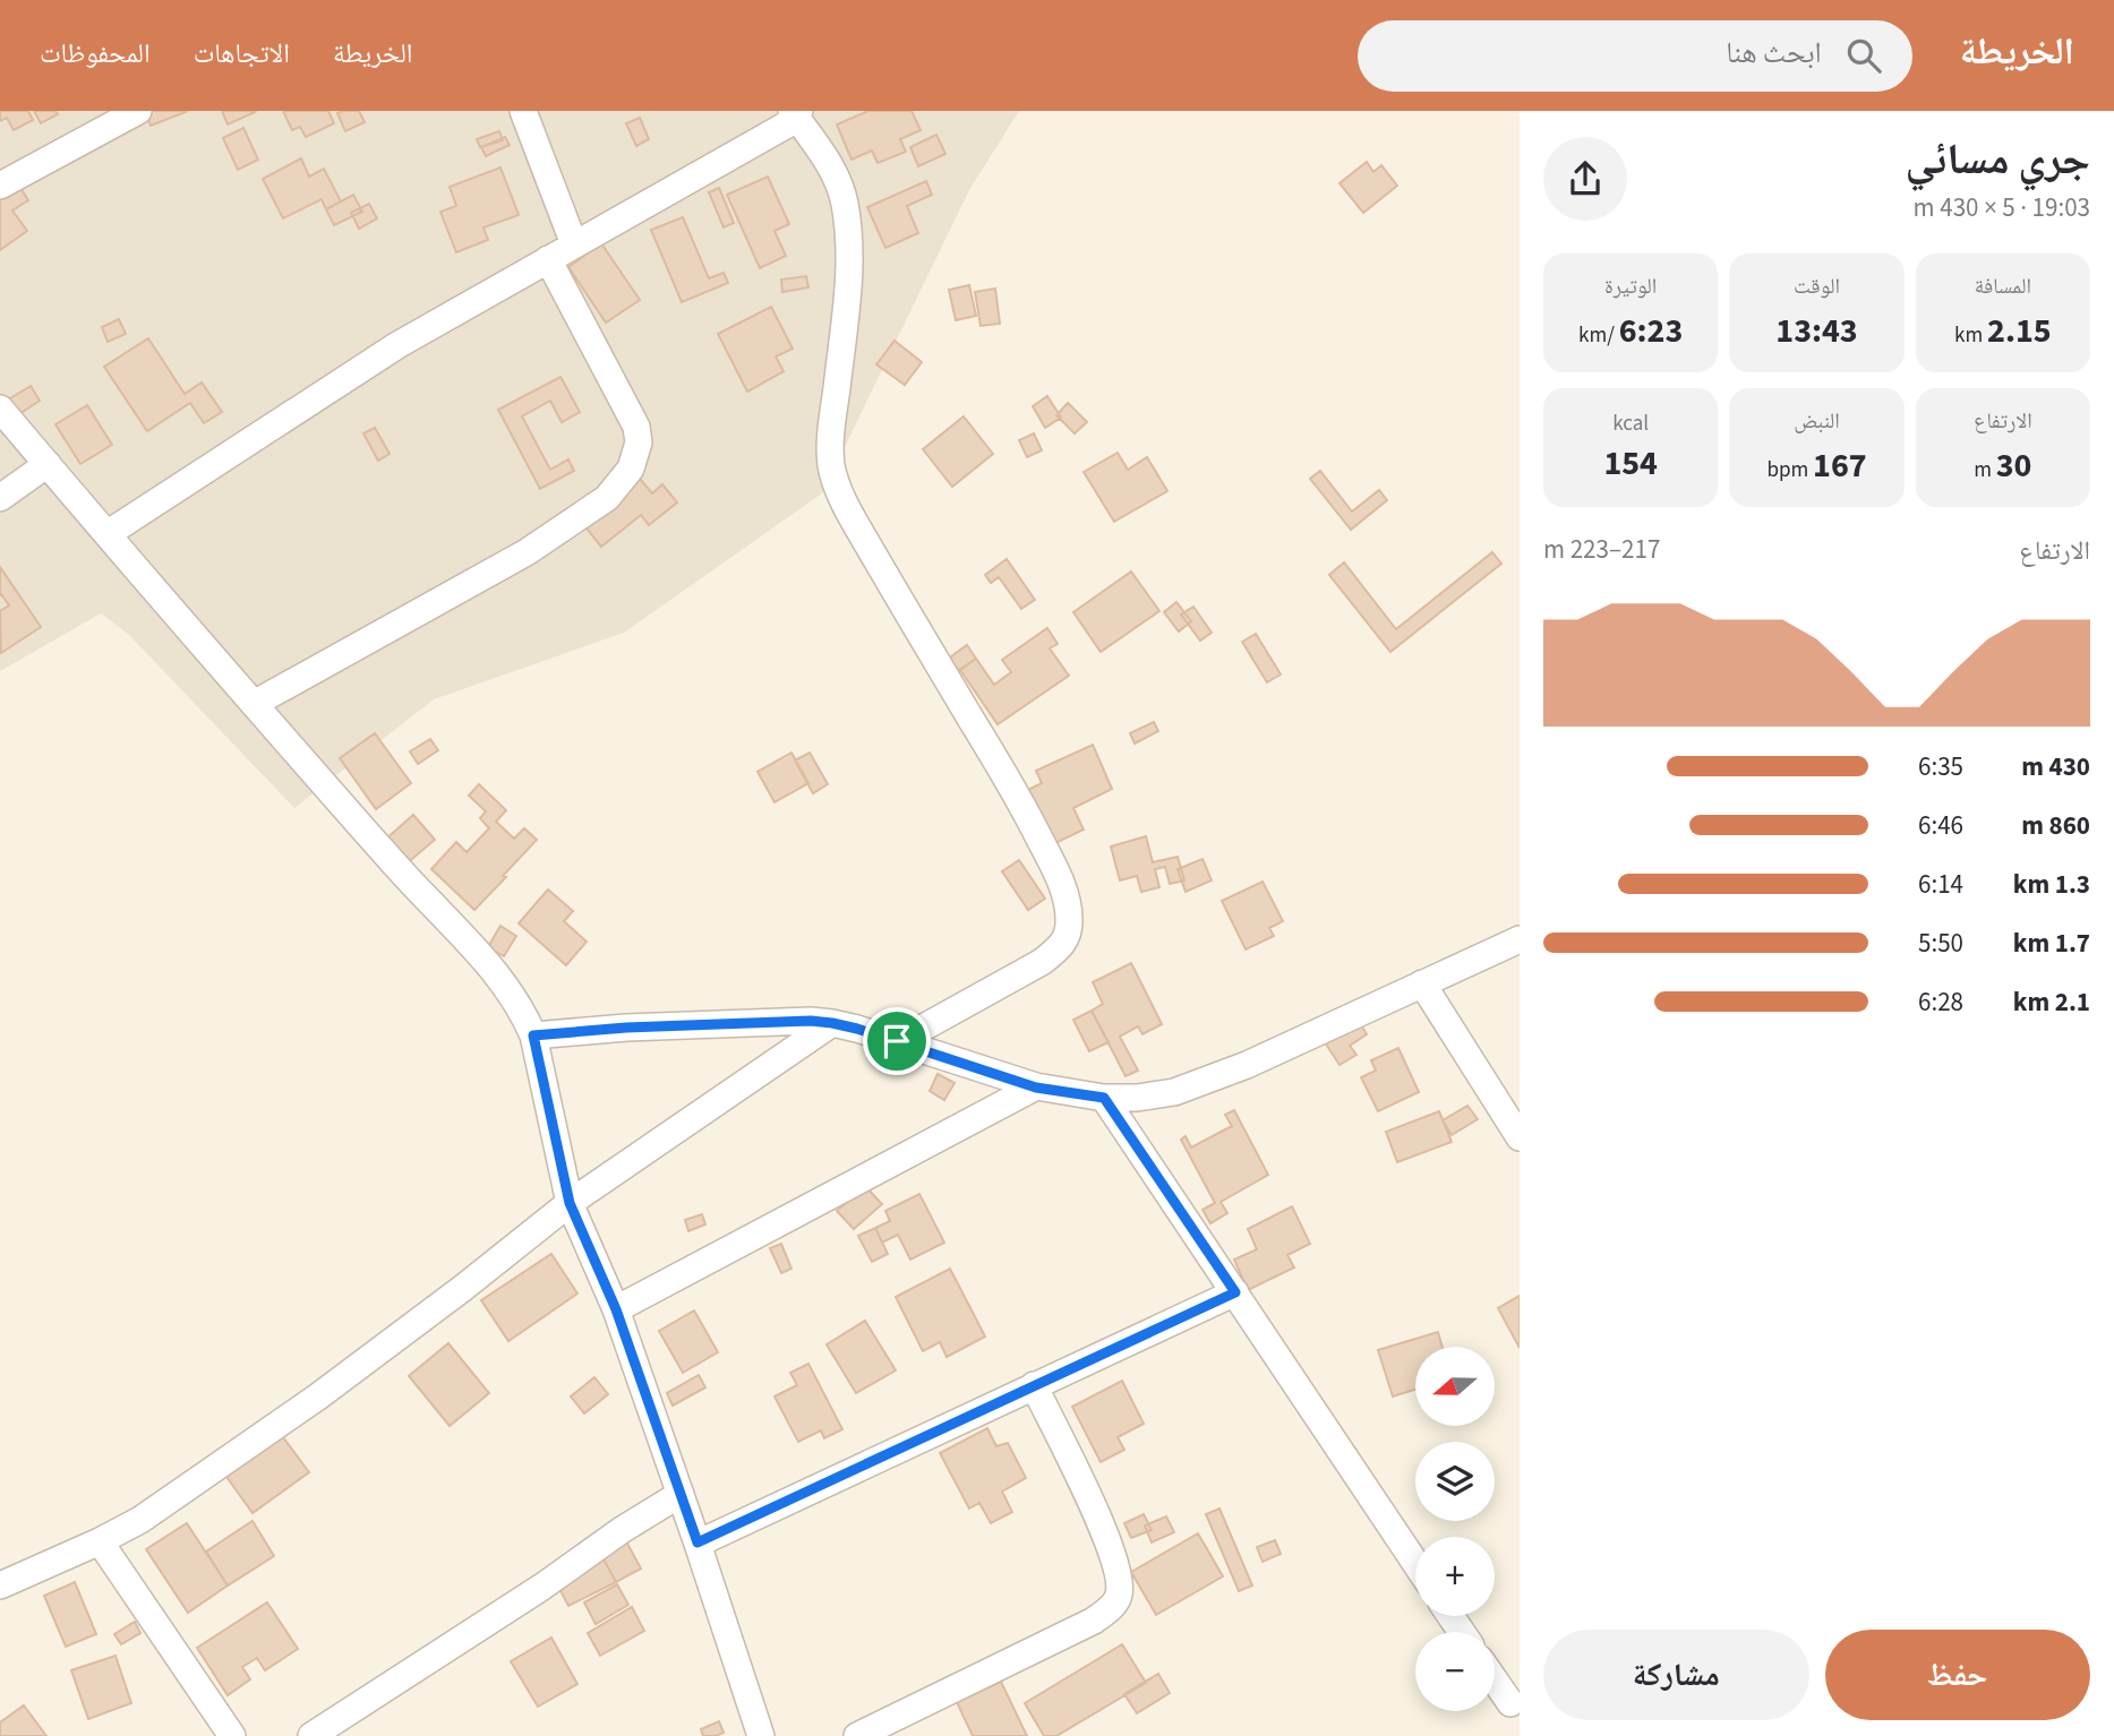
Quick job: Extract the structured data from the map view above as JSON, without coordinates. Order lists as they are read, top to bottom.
{
  "north": "left",
  "page": {
    "header": "الخريطة",
    "search": "ابحث هنا",
    "nav": ["الخريطة", "الاتجاهات", "المحفوظات"],
    "heading": ["جري مسائي", "19:03 · 5 × 430 m"],
    "stats": [
      ["المسافة", "2.15 km"],
      ["الوقت", "13:43"],
      ["الوتيرة", "6:23 /km"],
      ["الارتفاع", "30 m"],
      ["النبض", "167 bpm"],
      ["kcal", "154"]
    ],
    "chart": ["الارتفاع", "217–223 m"],
    "list": [
      {
        "name": "430 m",
        "note": "6:35"
      },
      {
        "name": "860 m",
        "note": "6:46"
      },
      {
        "name": "1.3 km",
        "note": "6:14"
      },
      {
        "name": "1.7 km",
        "note": "5:50"
      },
      {
        "name": "2.1 km",
        "note": "6:28"
      }
    ],
    "map_buttons": ["+", "−"],
    "buttons": ["حفظ", "مشاركة"]
  }
}
